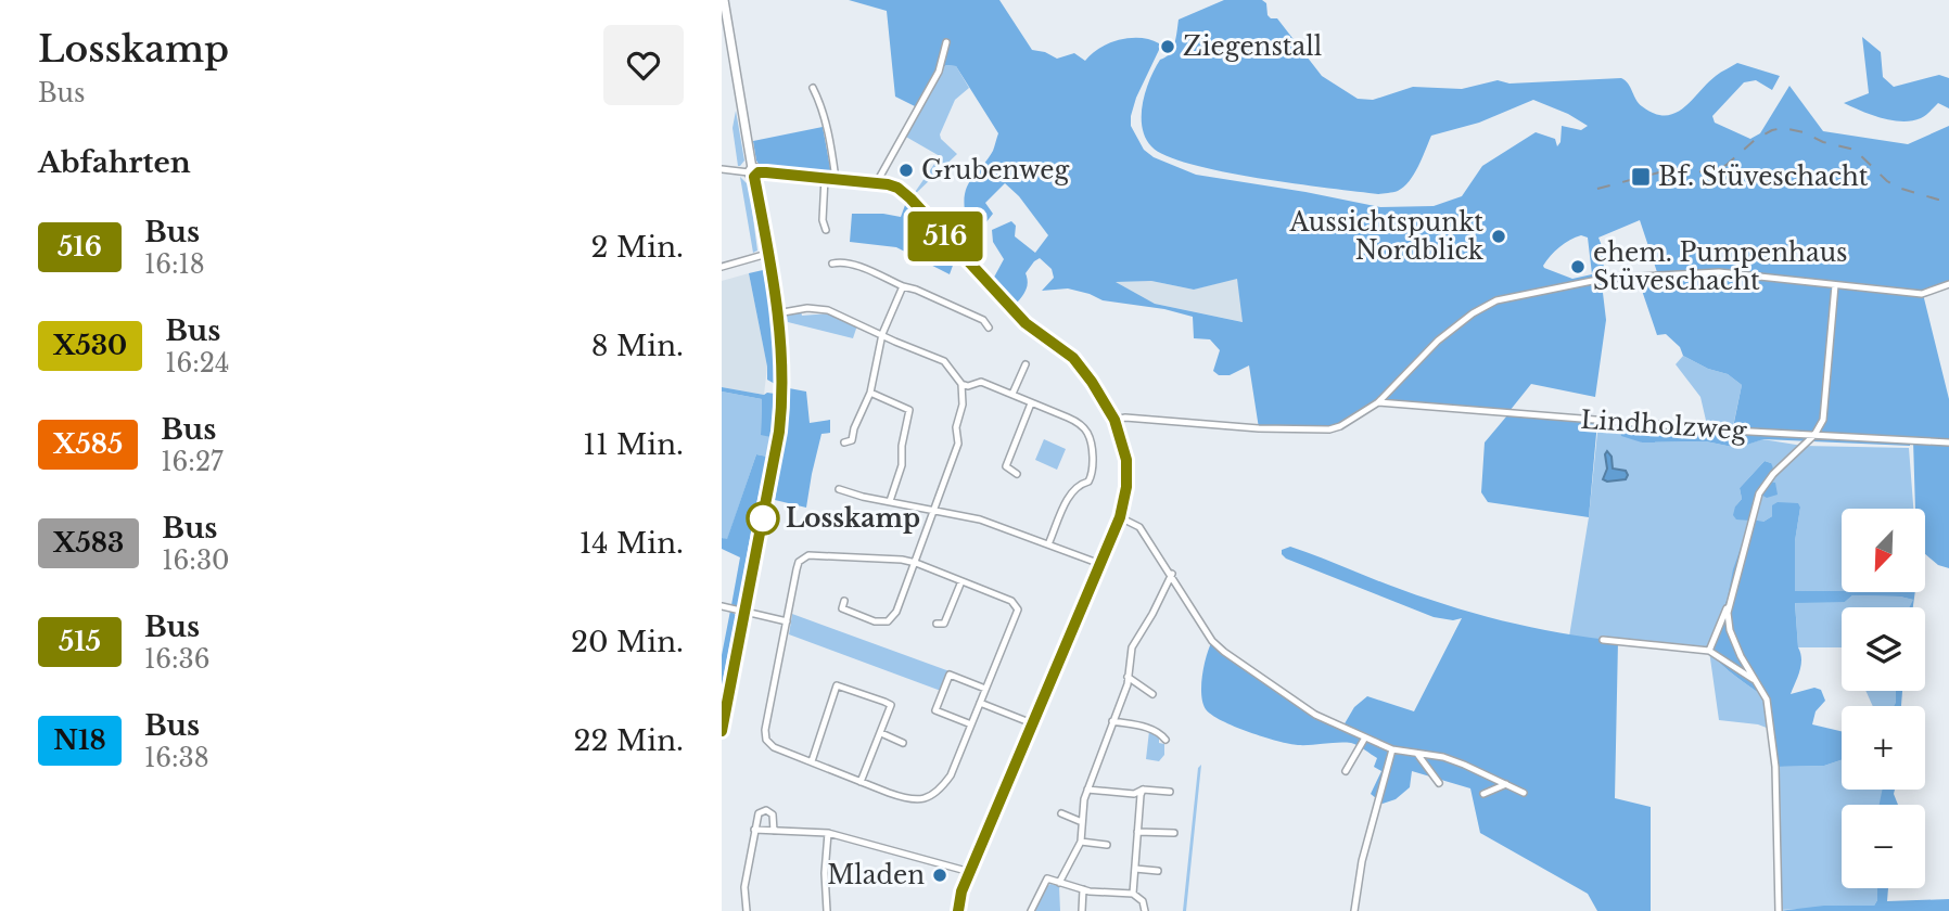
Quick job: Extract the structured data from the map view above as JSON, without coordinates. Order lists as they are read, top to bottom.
{
  "streets": {
    "street": ["Lindholzweg"]
  },
  "places": {
    "other": [
      "Ziegenstall",
      "Grubenweg",
      "Aussichtspunkt Nordblick",
      "ehem. Pumpenhaus Stüveschacht",
      "Losskamp",
      "Mladen"
    ],
    "transit": ["Bf. Stüveschacht"]
  },
  "lines": ["bus line 516"],
  "north": "bottom left",
  "page": {
    "heading": [
      ["Losskamp", "Bus"],
      "Abfahrten"
    ],
    "on_map": "516",
    "list": [
      {
        "mark": "516",
        "name": "Bus",
        "note": "16:18",
        "value": "2 Min."
      },
      {
        "mark": "X530",
        "name": "Bus",
        "note": "16:24",
        "value": "8 Min."
      },
      {
        "mark": "X585",
        "name": "Bus",
        "note": "16:27",
        "value": "11 Min."
      },
      {
        "mark": "X583",
        "name": "Bus",
        "note": "16:30",
        "value": "14 Min."
      },
      {
        "mark": "515",
        "name": "Bus",
        "note": "16:36",
        "value": "20 Min."
      },
      {
        "mark": "N18",
        "name": "Bus",
        "note": "16:38",
        "value": "22 Min."
      }
    ],
    "map_buttons": ["+", "−"]
  }
}
